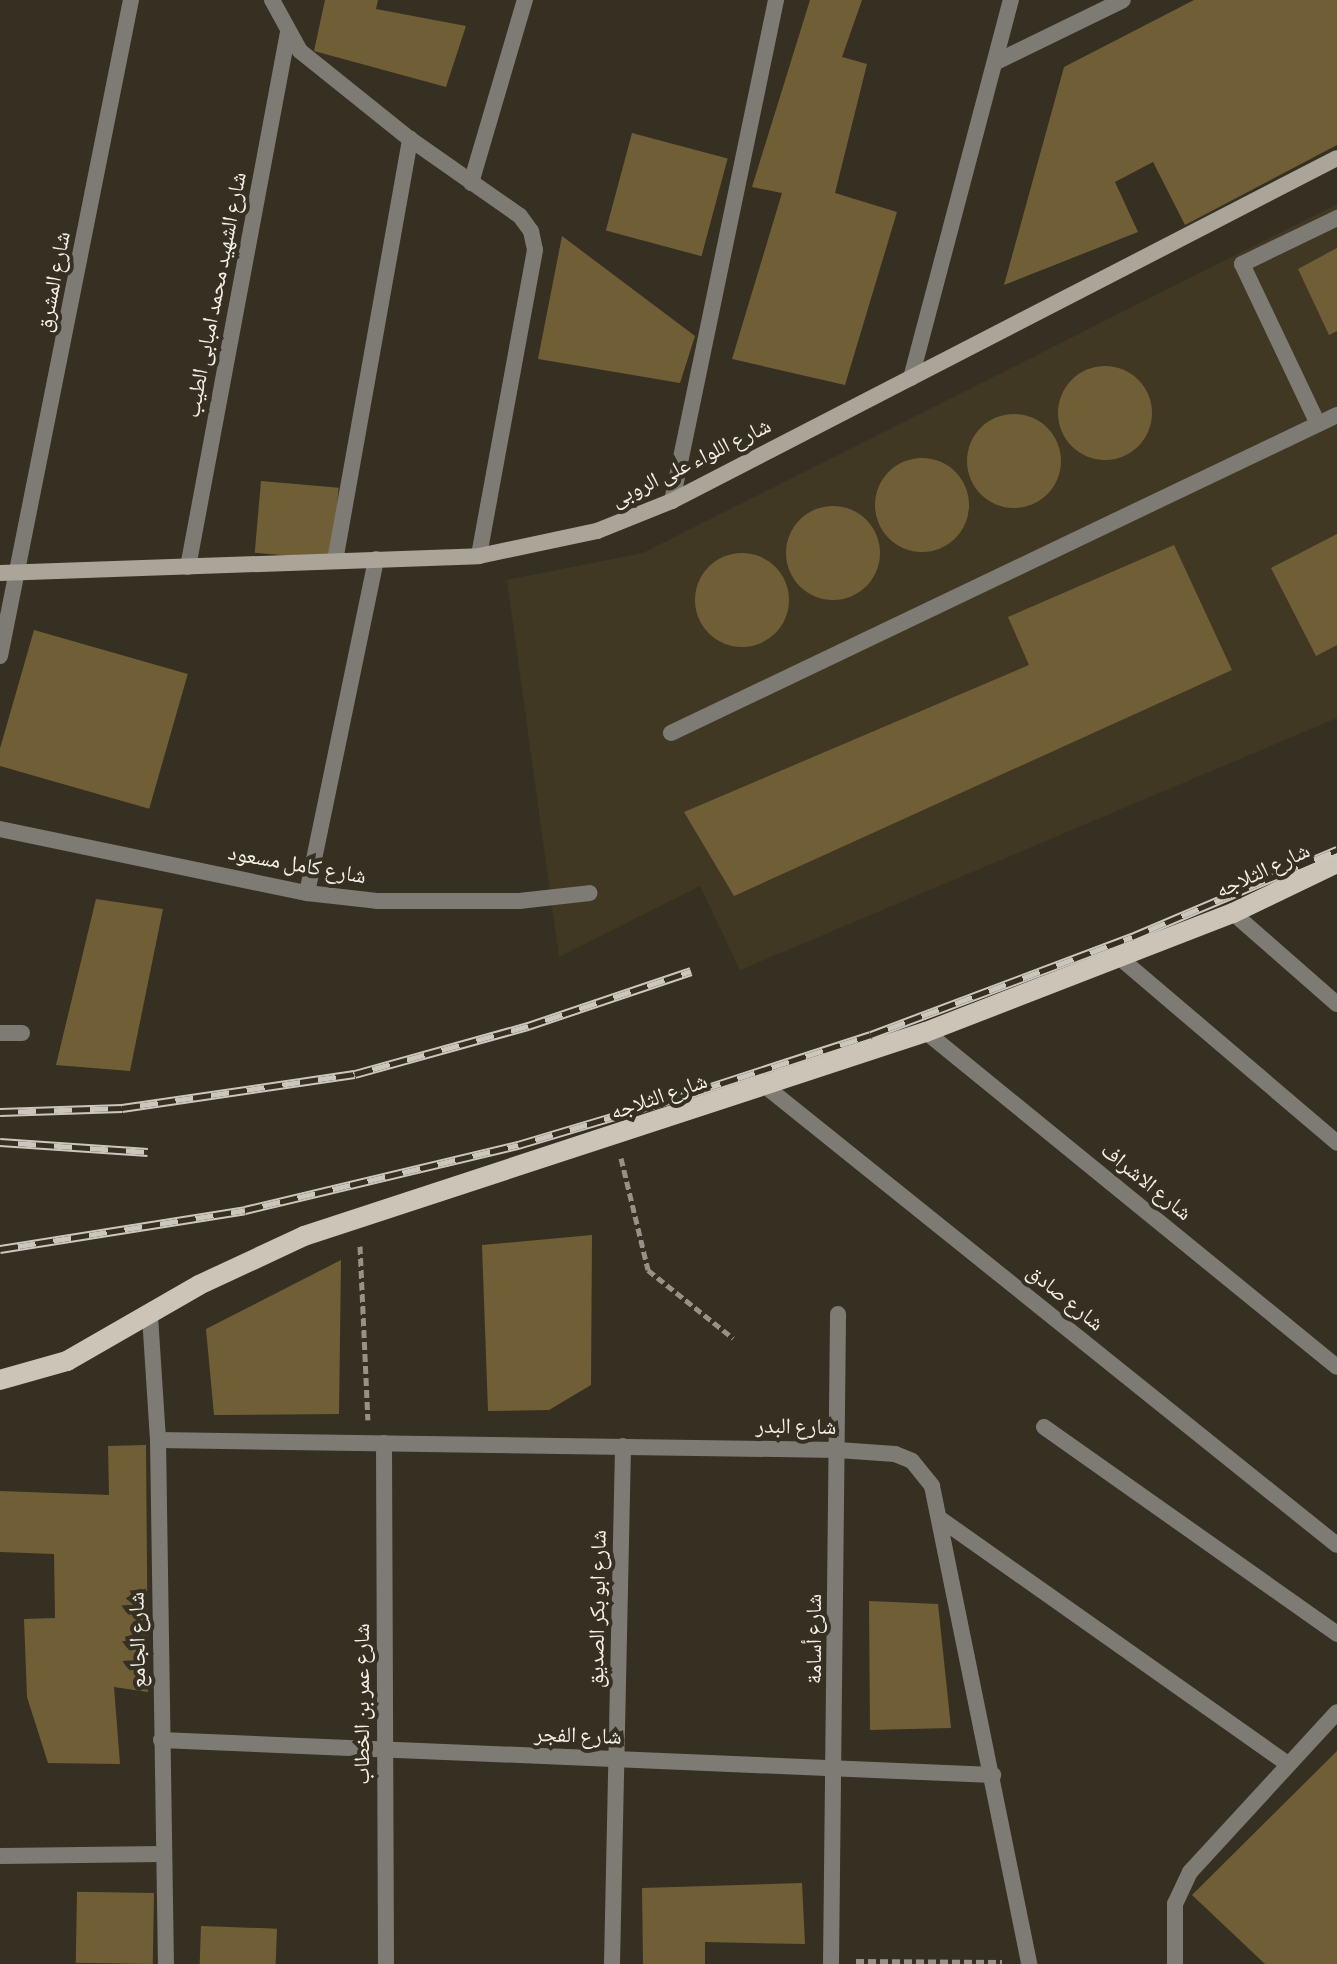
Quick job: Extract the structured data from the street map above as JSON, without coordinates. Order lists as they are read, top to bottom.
{
  "streets": {
    "main road": ["شارع الثلاجه"],
    "street": [
      "شارع المشرق",
      "شارع الشهيد محمد امبابى الطيب",
      "شارع اللواء على الروبى",
      "شارع كامل مسعود",
      "شارع الاشراف",
      "شارع صادق",
      "شارع البدر",
      "شارع ابو بكر الصديق",
      "شارع أسامة",
      "شارع الجامع",
      "شارع عمر بن الخطاب",
      "شارع الفجر"
    ]
  },
  "crossings": [
    ["شارع المشرق", "شارع اللواء على الروبى"],
    ["شارع الشهيد محمد امبابى الطيب", "شارع اللواء على الروبى"],
    ["شارع الثلاجه", "شارع الاشراف"],
    ["شارع الثلاجه", "شارع صادق"],
    ["شارع الثلاجه", "شارع الجامع"],
    ["شارع البدر", "شارع ابو بكر الصديق"],
    ["شارع البدر", "شارع أسامة"],
    ["شارع البدر", "شارع الجامع"],
    ["شارع البدر", "شارع عمر بن الخطاب"],
    ["شارع البدر", "شارع الفجر"],
    ["شارع ابو بكر الصديق", "شارع الفجر"],
    ["شارع أسامة", "شارع الفجر"],
    ["شارع الجامع", "شارع الفجر"],
    ["شارع عمر بن الخطاب", "شارع الفجر"]
  ]
}
